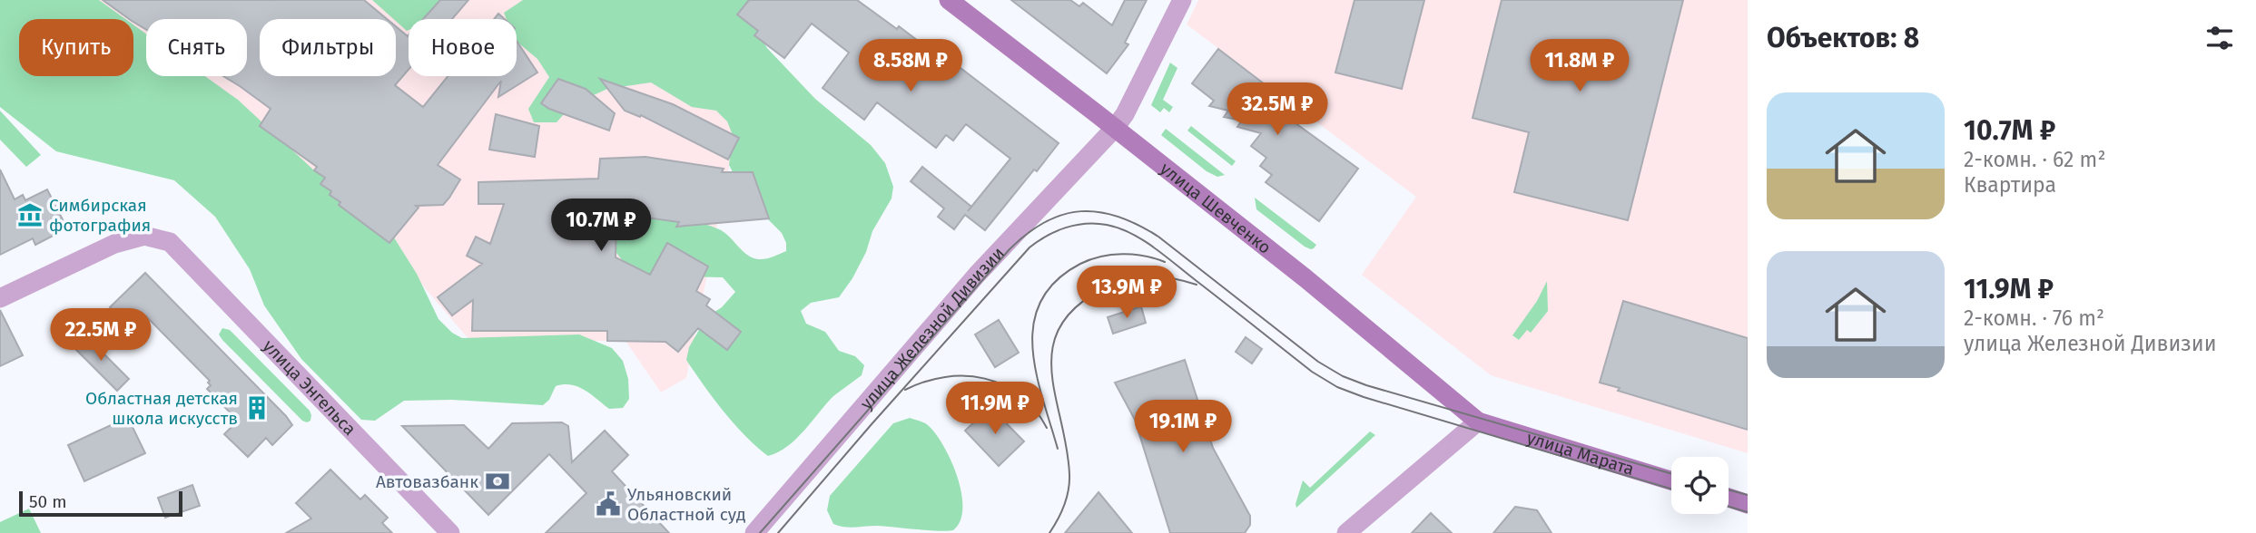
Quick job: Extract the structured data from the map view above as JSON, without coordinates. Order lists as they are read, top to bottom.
{
  "streets": {
    "street": [
      "улица Шевченко",
      "улица Железной Дивизии",
      "улица Энгельса",
      "улица Марата"
    ]
  },
  "crossings": [
    ["улица Шевченко", "улица Железной Дивизии"],
    ["улица Шевченко", "улица Марата"]
  ],
  "places": {
    "museum": ["Симбирская фотография"],
    "building": ["Областная детская школа искусств"],
    "bank": ["Автовазбанк"],
    "public building": ["Ульяновский Областной суд"]
  },
  "scale_bar": "50 m",
  "page": {
    "heading": "Объектов: 8",
    "chip": [
      "Купить",
      "Снять",
      "Фильтры",
      "Новое"
    ],
    "price": [
      "8.58M ₽",
      "11.8M ₽",
      "32.5M ₽",
      "10.7M ₽",
      "13.9M ₽",
      "22.5M ₽",
      "11.9M ₽",
      "19.1M ₽"
    ],
    "list": [
      {
        "name": "10.7M ₽",
        "note": "2-комн. · 62 m² · Квартира"
      },
      {
        "name": "11.9M ₽",
        "note": "2-комн. · 76 m² · улица Железной Дивизии"
      }
    ],
    "scale": "50 m"
  }
}
